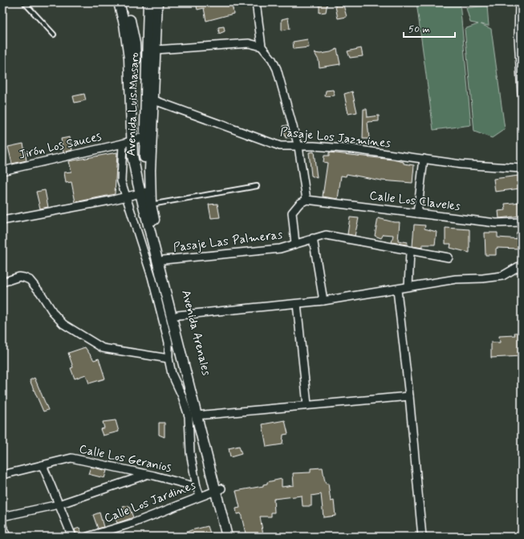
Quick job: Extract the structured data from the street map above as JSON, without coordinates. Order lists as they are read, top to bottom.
{
  "streets": {
    "main road": ["Avenida Luis Masaro", "Avenida Arenales"],
    "street": [
      "Pasaje Los Jazmines",
      "Jirón Los Sauces",
      "Calle Los Claveles",
      "Pasaje Las Palmeras",
      "Calle Los Geranios",
      "Calle Los Jardines"
    ]
  },
  "crossings": [
    ["Avenida Luis Masaro", "Pasaje Los Jazmines"],
    ["Avenida Luis Masaro", "Avenida Arenales"],
    ["Pasaje Las Palmeras", "Avenida Arenales"],
    ["Avenida Arenales", "Calle Los Jardines"]
  ],
  "scale_bar": "50 m"
}
